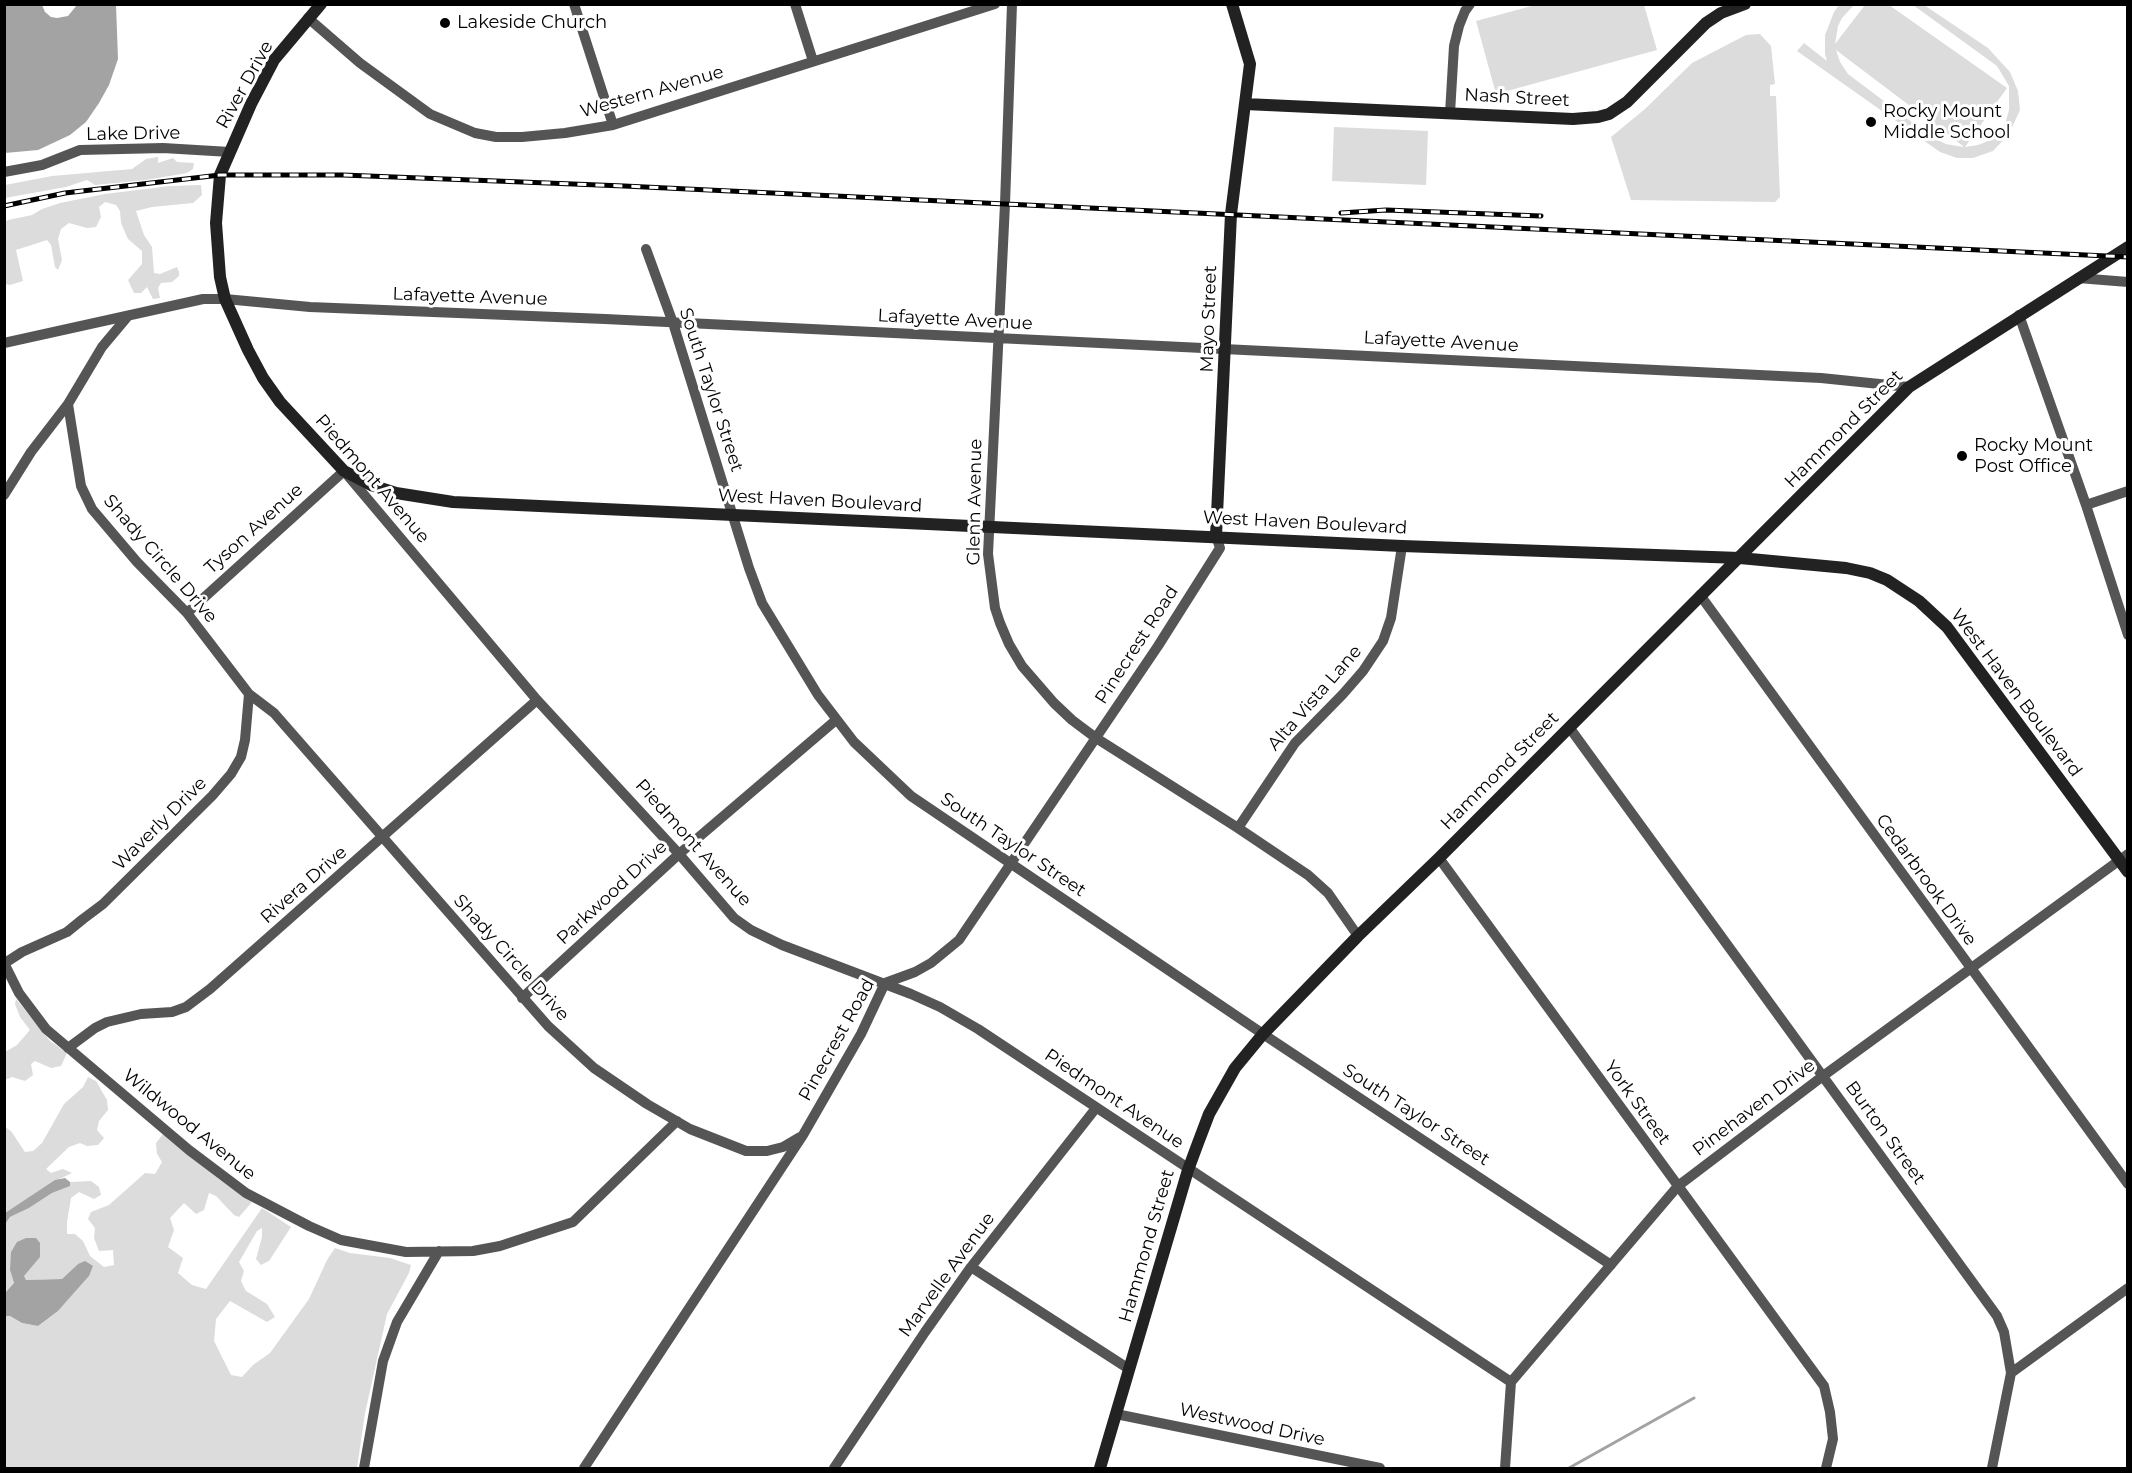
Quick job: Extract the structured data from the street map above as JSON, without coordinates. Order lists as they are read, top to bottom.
{
  "streets": {
    "street": [
      "River Drive",
      "Western Avenue",
      "Nash Street",
      "Lake Drive",
      "Lafayette Avenue",
      "Mayo Street",
      "South Taylor Street",
      "Hammond Street",
      "Piedmont Avenue",
      "West Haven Boulevard",
      "Glenn Avenue",
      "Tyson Avenue",
      "Shady Circle Drive",
      "Pinecrest Road",
      "Alta Vista Lane",
      "Waverly Drive",
      "Cedarbrook Drive",
      "Rivera Drive",
      "Parkwood Drive",
      "York Street",
      "Pinehaven Drive",
      "Wildwood Avenue",
      "Burton Street",
      "Marvelle Avenue",
      "Westwood Drive"
    ]
  },
  "crossings": [
    ["River Drive", "Western Avenue"],
    ["River Drive", "Lake Drive"],
    ["River Drive", "Piedmont Avenue"],
    ["Nash Street", "Mayo Street"],
    ["Lafayette Avenue", "Mayo Street"],
    ["Lafayette Avenue", "South Taylor Street"],
    ["Lafayette Avenue", "Hammond Street"],
    ["Lafayette Avenue", "Piedmont Avenue"],
    ["Lafayette Avenue", "Glenn Avenue"],
    ["Mayo Street", "West Haven Boulevard"],
    ["Mayo Street", "Pinecrest Road"],
    ["South Taylor Street", "Hammond Street"],
    ["South Taylor Street", "West Haven Boulevard"],
    ["South Taylor Street", "Pinecrest Road"],
    ["South Taylor Street", "Parkwood Drive"],
    ["South Taylor Street", "Pinehaven Drive"],
    ["Hammond Street", "Piedmont Avenue"],
    ["Hammond Street", "West Haven Boulevard"],
    ["Hammond Street", "Glenn Avenue"],
    ["Hammond Street", "Cedarbrook Drive"],
    ["Hammond Street", "York Street"],
    ["Hammond Street", "Burton Street"],
    ["Hammond Street", "Westwood Drive"],
    ["Piedmont Avenue", "West Haven Boulevard"],
    ["Piedmont Avenue", "Tyson Avenue"],
    ["Piedmont Avenue", "Pinecrest Road"],
    ["Piedmont Avenue", "Rivera Drive"],
    ["Piedmont Avenue", "Parkwood Drive"],
    ["Piedmont Avenue", "Pinehaven Drive"],
    ["Piedmont Avenue", "Marvelle Avenue"],
    ["West Haven Boulevard", "Glenn Avenue"],
    ["West Haven Boulevard", "Tyson Avenue"],
    ["West Haven Boulevard", "Pinecrest Road"],
    ["West Haven Boulevard", "Alta Vista Lane"],
    ["West Haven Boulevard", "Pinehaven Drive"],
    ["Glenn Avenue", "Pinecrest Road"],
    ["Glenn Avenue", "Alta Vista Lane"],
    ["Tyson Avenue", "Shady Circle Drive"],
    ["Shady Circle Drive", "Pinecrest Road"],
    ["Shady Circle Drive", "Waverly Drive"],
    ["Shady Circle Drive", "Rivera Drive"],
    ["Shady Circle Drive", "Parkwood Drive"],
    ["Shady Circle Drive", "Wildwood Avenue"],
    ["Waverly Drive", "Wildwood Avenue"],
    ["Cedarbrook Drive", "Pinehaven Drive"],
    ["Rivera Drive", "Wildwood Avenue"],
    ["York Street", "Pinehaven Drive"],
    ["Pinehaven Drive", "Burton Street"]
  ],
  "places": ["Lakeside Church", "Rocky Mount Middle School", "Rocky Mount Post Office"]
}
